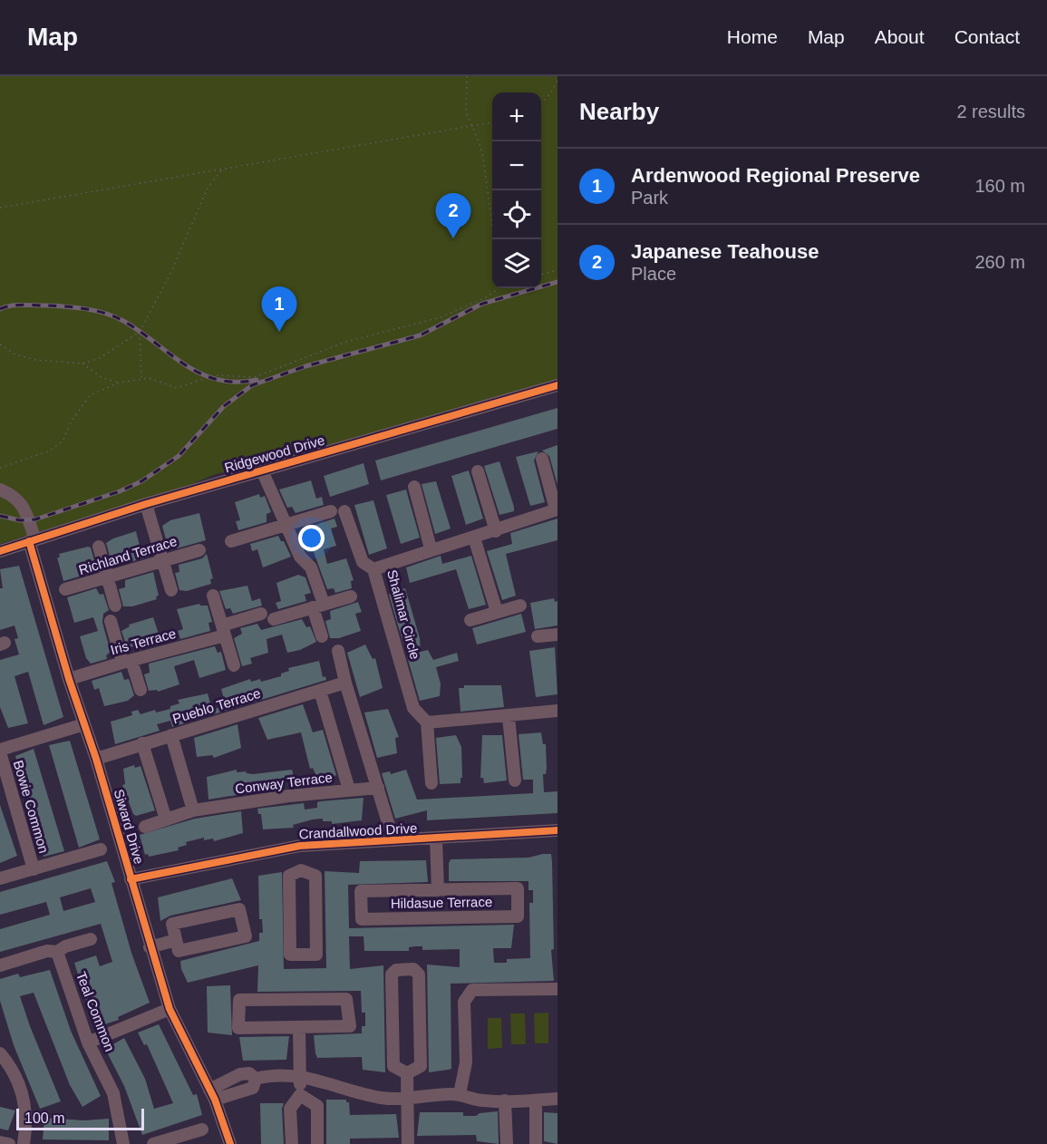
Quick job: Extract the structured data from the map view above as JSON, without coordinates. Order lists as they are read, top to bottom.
{
  "streets": {
    "street": [
      "Ridgewood Drive",
      "Richland Terrace",
      "Shalimar Circle",
      "Iris Terrace",
      "Pueblo Terrace",
      "Conway Terrace",
      "Bowie Common",
      "Siward Drive",
      "Crandallwood Drive",
      "Hildasue Terrace",
      "Teal Common"
    ]
  },
  "crossings": [
    ["Ridgewood Drive", "Siward Drive"],
    ["Iris Terrace", "Siward Drive"],
    ["Pueblo Terrace", "Siward Drive"],
    ["Siward Drive", "Crandallwood Drive"],
    ["Crandallwood Drive", "Hildasue Terrace"]
  ],
  "scale_bar": "100 m",
  "page": {
    "header": "Map",
    "nav": [
      "Home",
      "Map",
      "About",
      "Contact"
    ],
    "heading": ["Nearby", "2 results"],
    "map_buttons": ["+", "−"],
    "list": [
      {
        "mark": "1",
        "name": "Ardenwood Regional Preserve",
        "note": "Park",
        "value": "160 m"
      },
      {
        "mark": "2",
        "name": "Japanese Teahouse",
        "note": "Place",
        "value": "260 m"
      }
    ],
    "pins": ["2", "1"],
    "scale": "100 m"
  }
}
